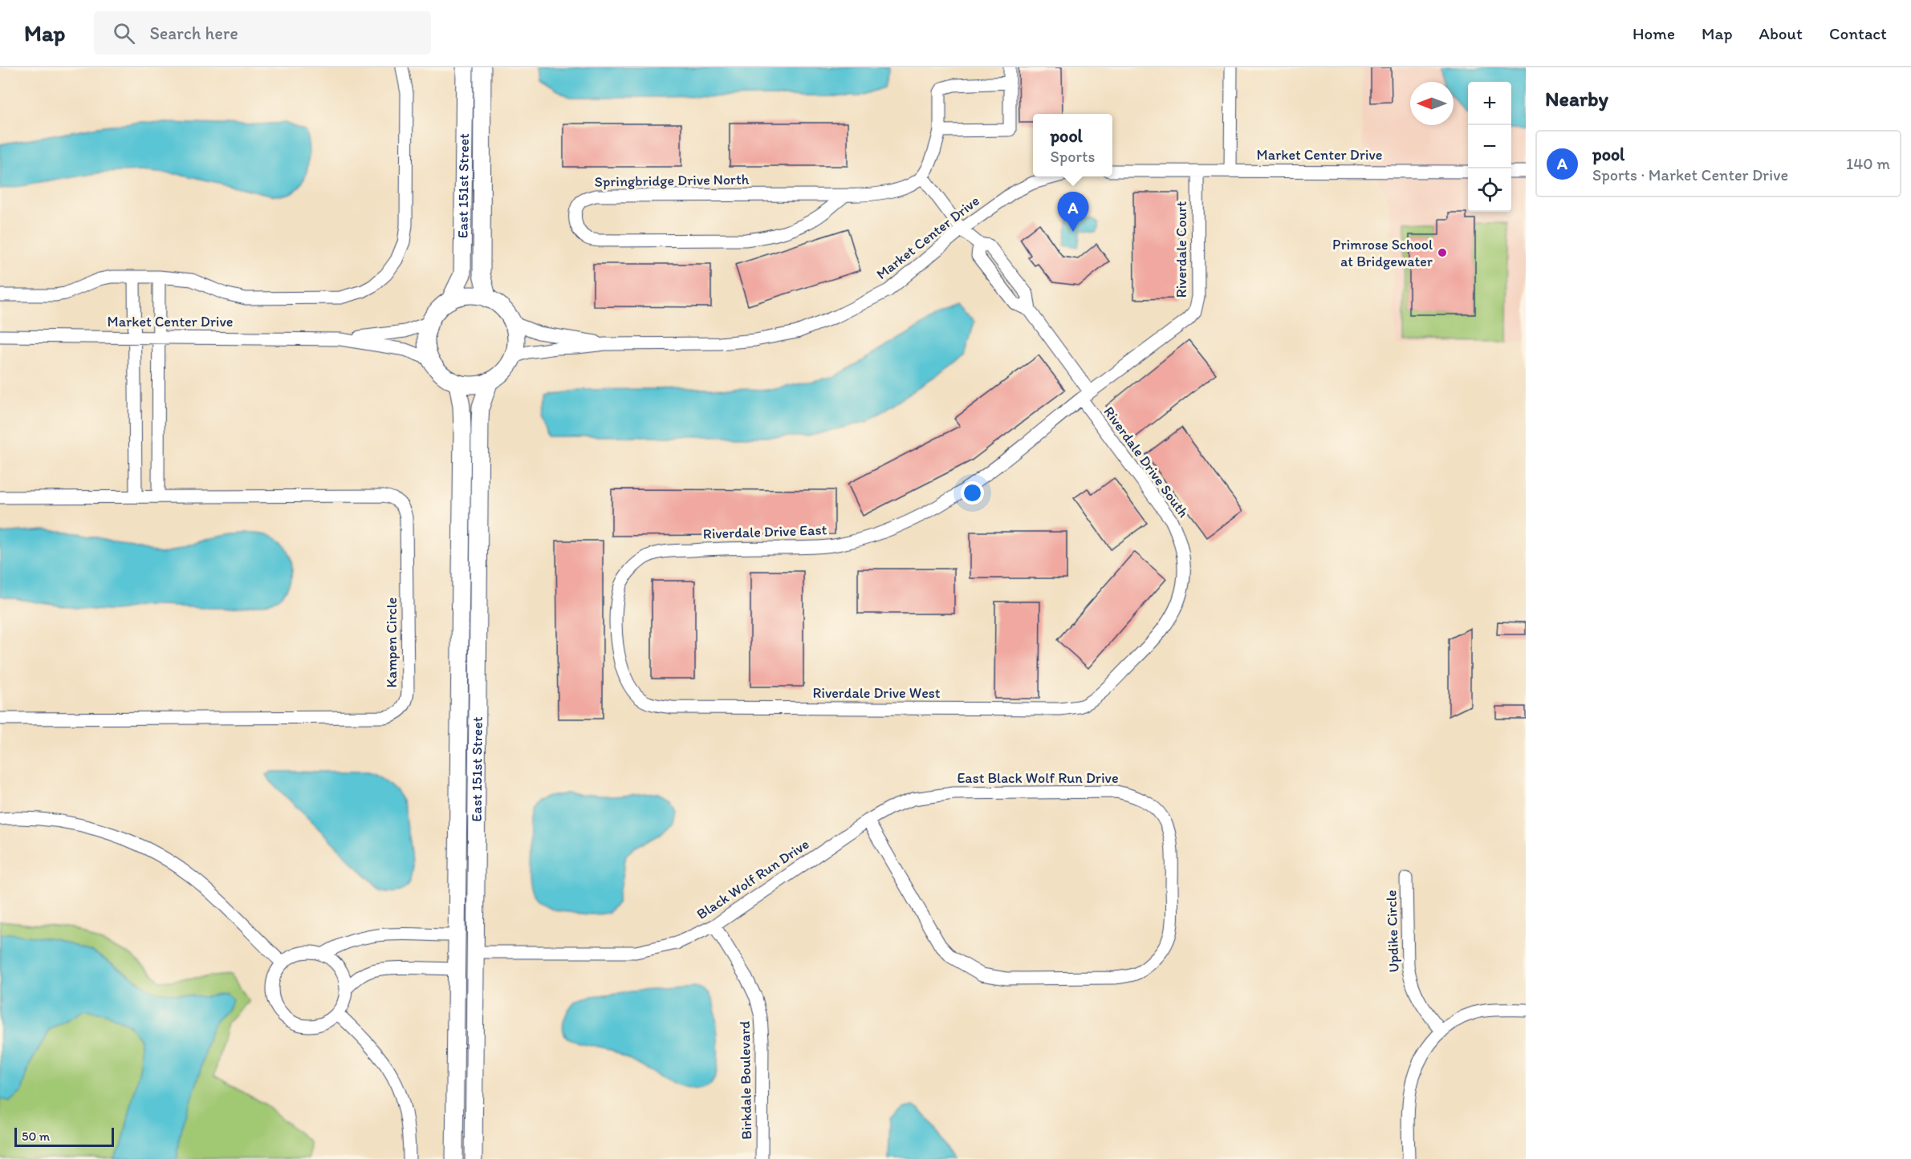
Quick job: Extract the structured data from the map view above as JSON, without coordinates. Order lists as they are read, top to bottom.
{
  "streets": {
    "street": [
      "Market Center Drive",
      "Springbridge Drive North",
      "East 151st Street",
      "Riverdale Court",
      "Riverdale Drive South",
      "Riverdale Drive East",
      "Kampen Circle",
      "Riverdale Drive West",
      "East Black Wolf Run Drive",
      "Black Wolf Run Drive",
      "Updike Circle",
      "Birkdale Boulevard"
    ]
  },
  "crossings": [
    ["Market Center Drive", "East 151st Street"],
    ["Market Center Drive", "Riverdale Court"],
    ["Market Center Drive", "Riverdale Drive South"],
    ["Springbridge Drive North", "Riverdale Drive South"],
    ["East 151st Street", "Black Wolf Run Drive"],
    ["Riverdale Court", "Riverdale Drive South"],
    ["Riverdale Court", "Riverdale Drive East"],
    ["Riverdale Drive South", "Riverdale Drive East"],
    ["Riverdale Drive South", "Riverdale Drive West"],
    ["Riverdale Drive East", "Riverdale Drive West"],
    ["East Black Wolf Run Drive", "Black Wolf Run Drive"],
    ["Black Wolf Run Drive", "Birkdale Boulevard"]
  ],
  "places": ["Primrose School at Bridgewater"],
  "scale_bar": "50 m",
  "north": "left",
  "page": {
    "header": "Map",
    "search": "Search here",
    "nav": [
      "Home",
      "Map",
      "About",
      "Contact"
    ],
    "heading": "Nearby",
    "map_buttons": ["+", "−"],
    "popup": ["pool", "Sports"],
    "list": [
      {
        "mark": "A",
        "name": "pool",
        "note": "Sports · Market Center Drive",
        "value": "140 m"
      }
    ],
    "pins": "A",
    "scale": "50 m"
  }
}
